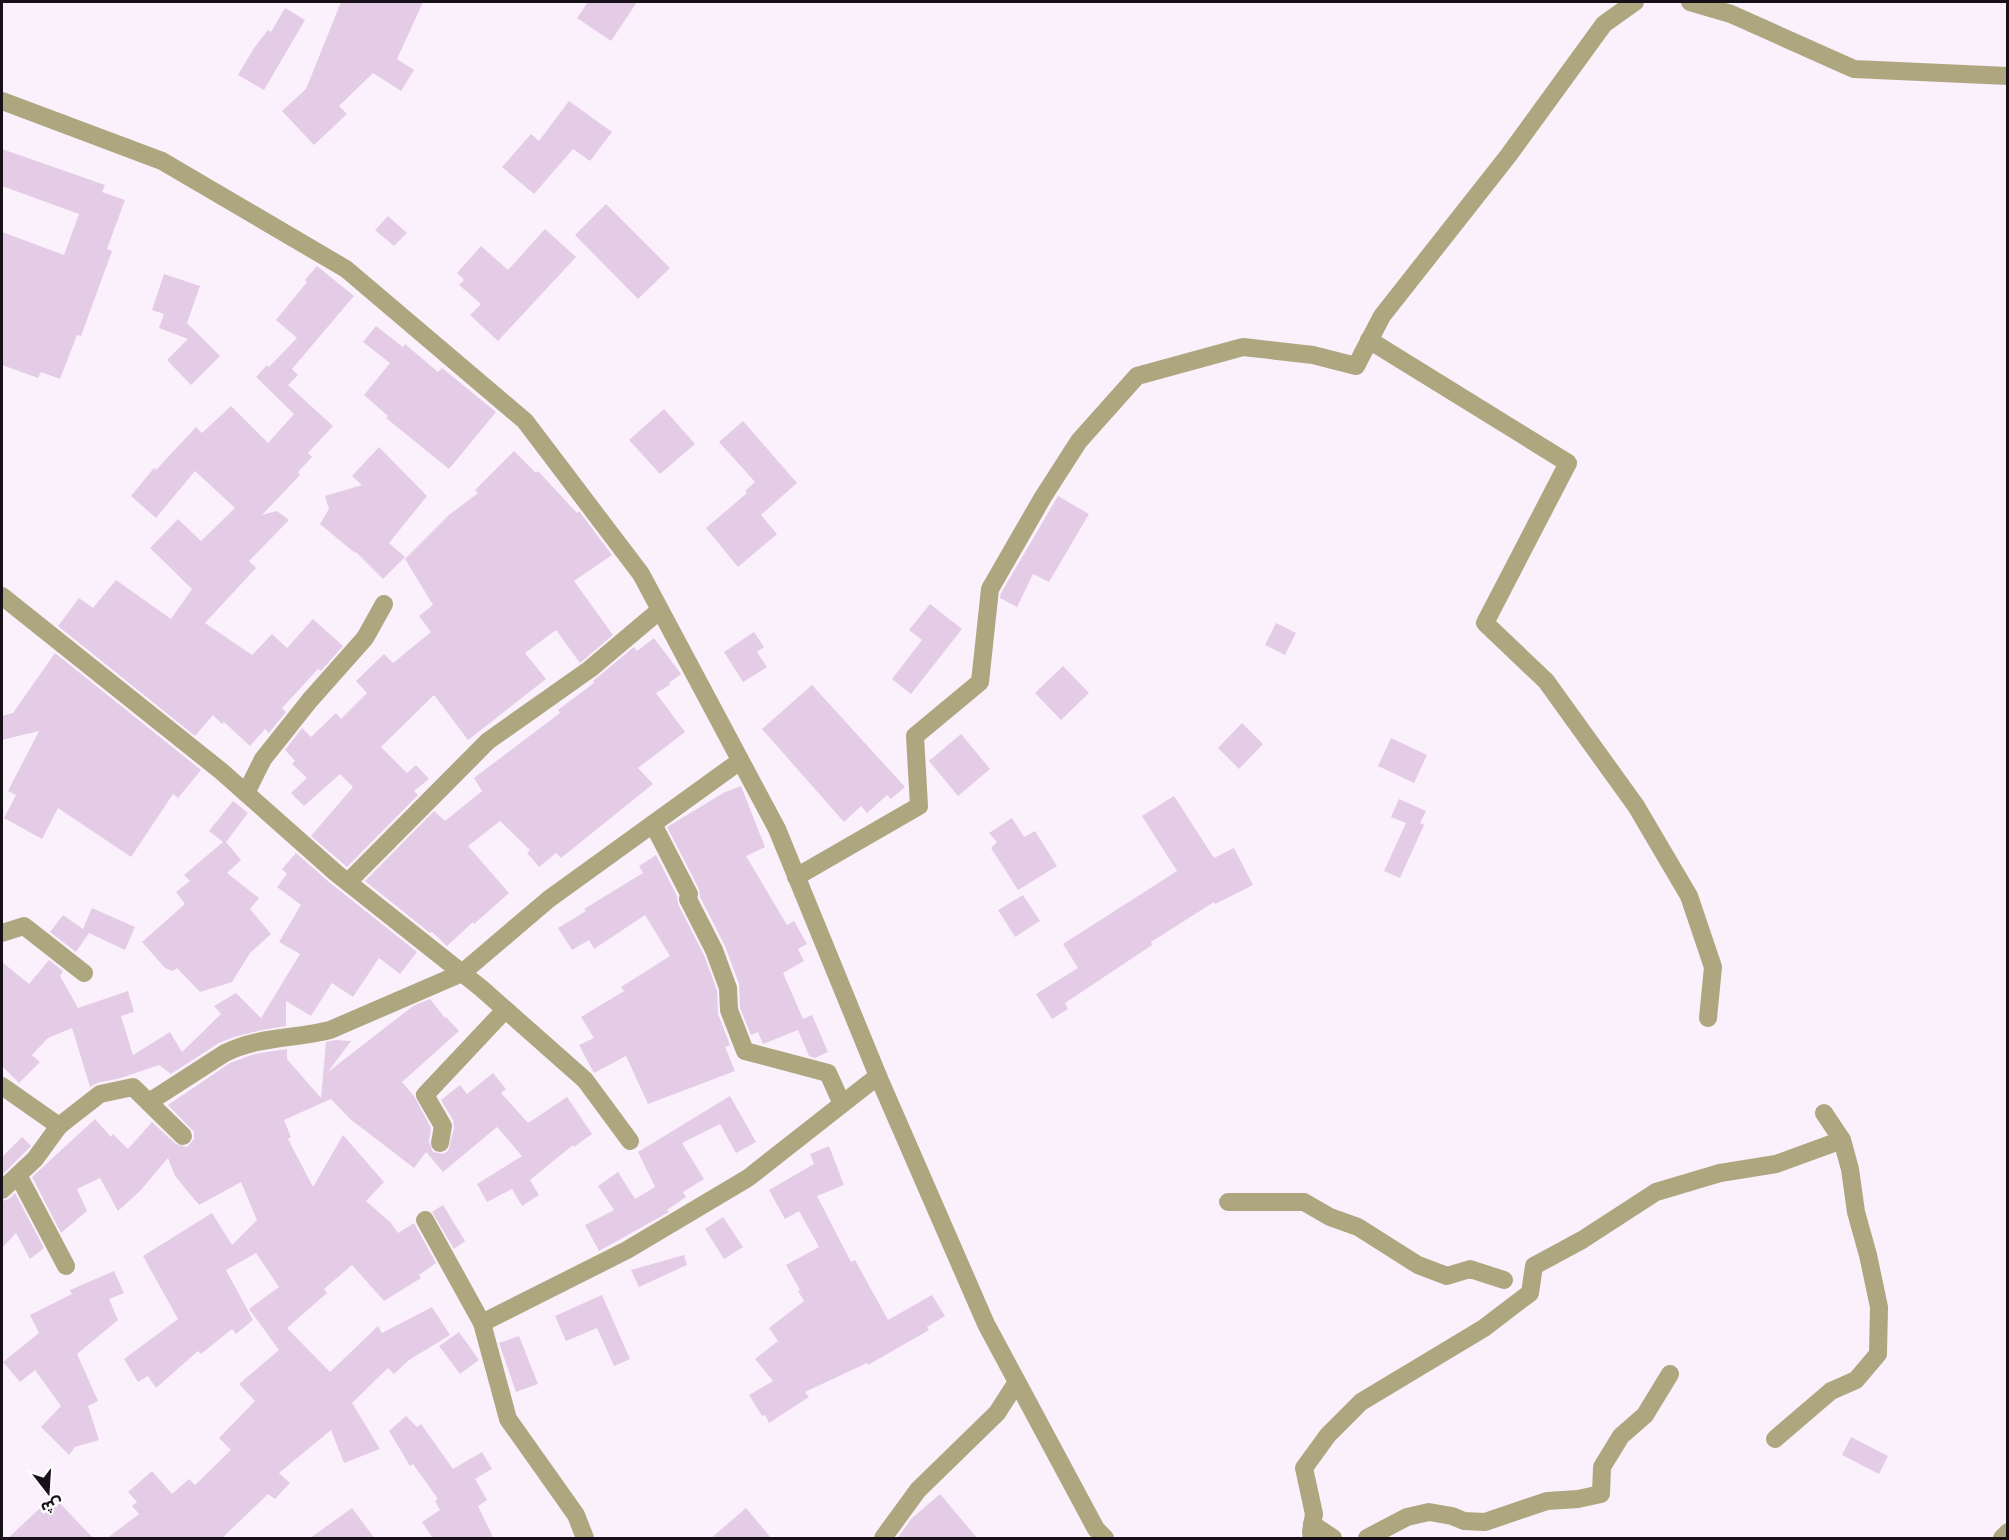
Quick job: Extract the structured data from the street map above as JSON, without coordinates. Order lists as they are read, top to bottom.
{
  "north": "bottom"
}
